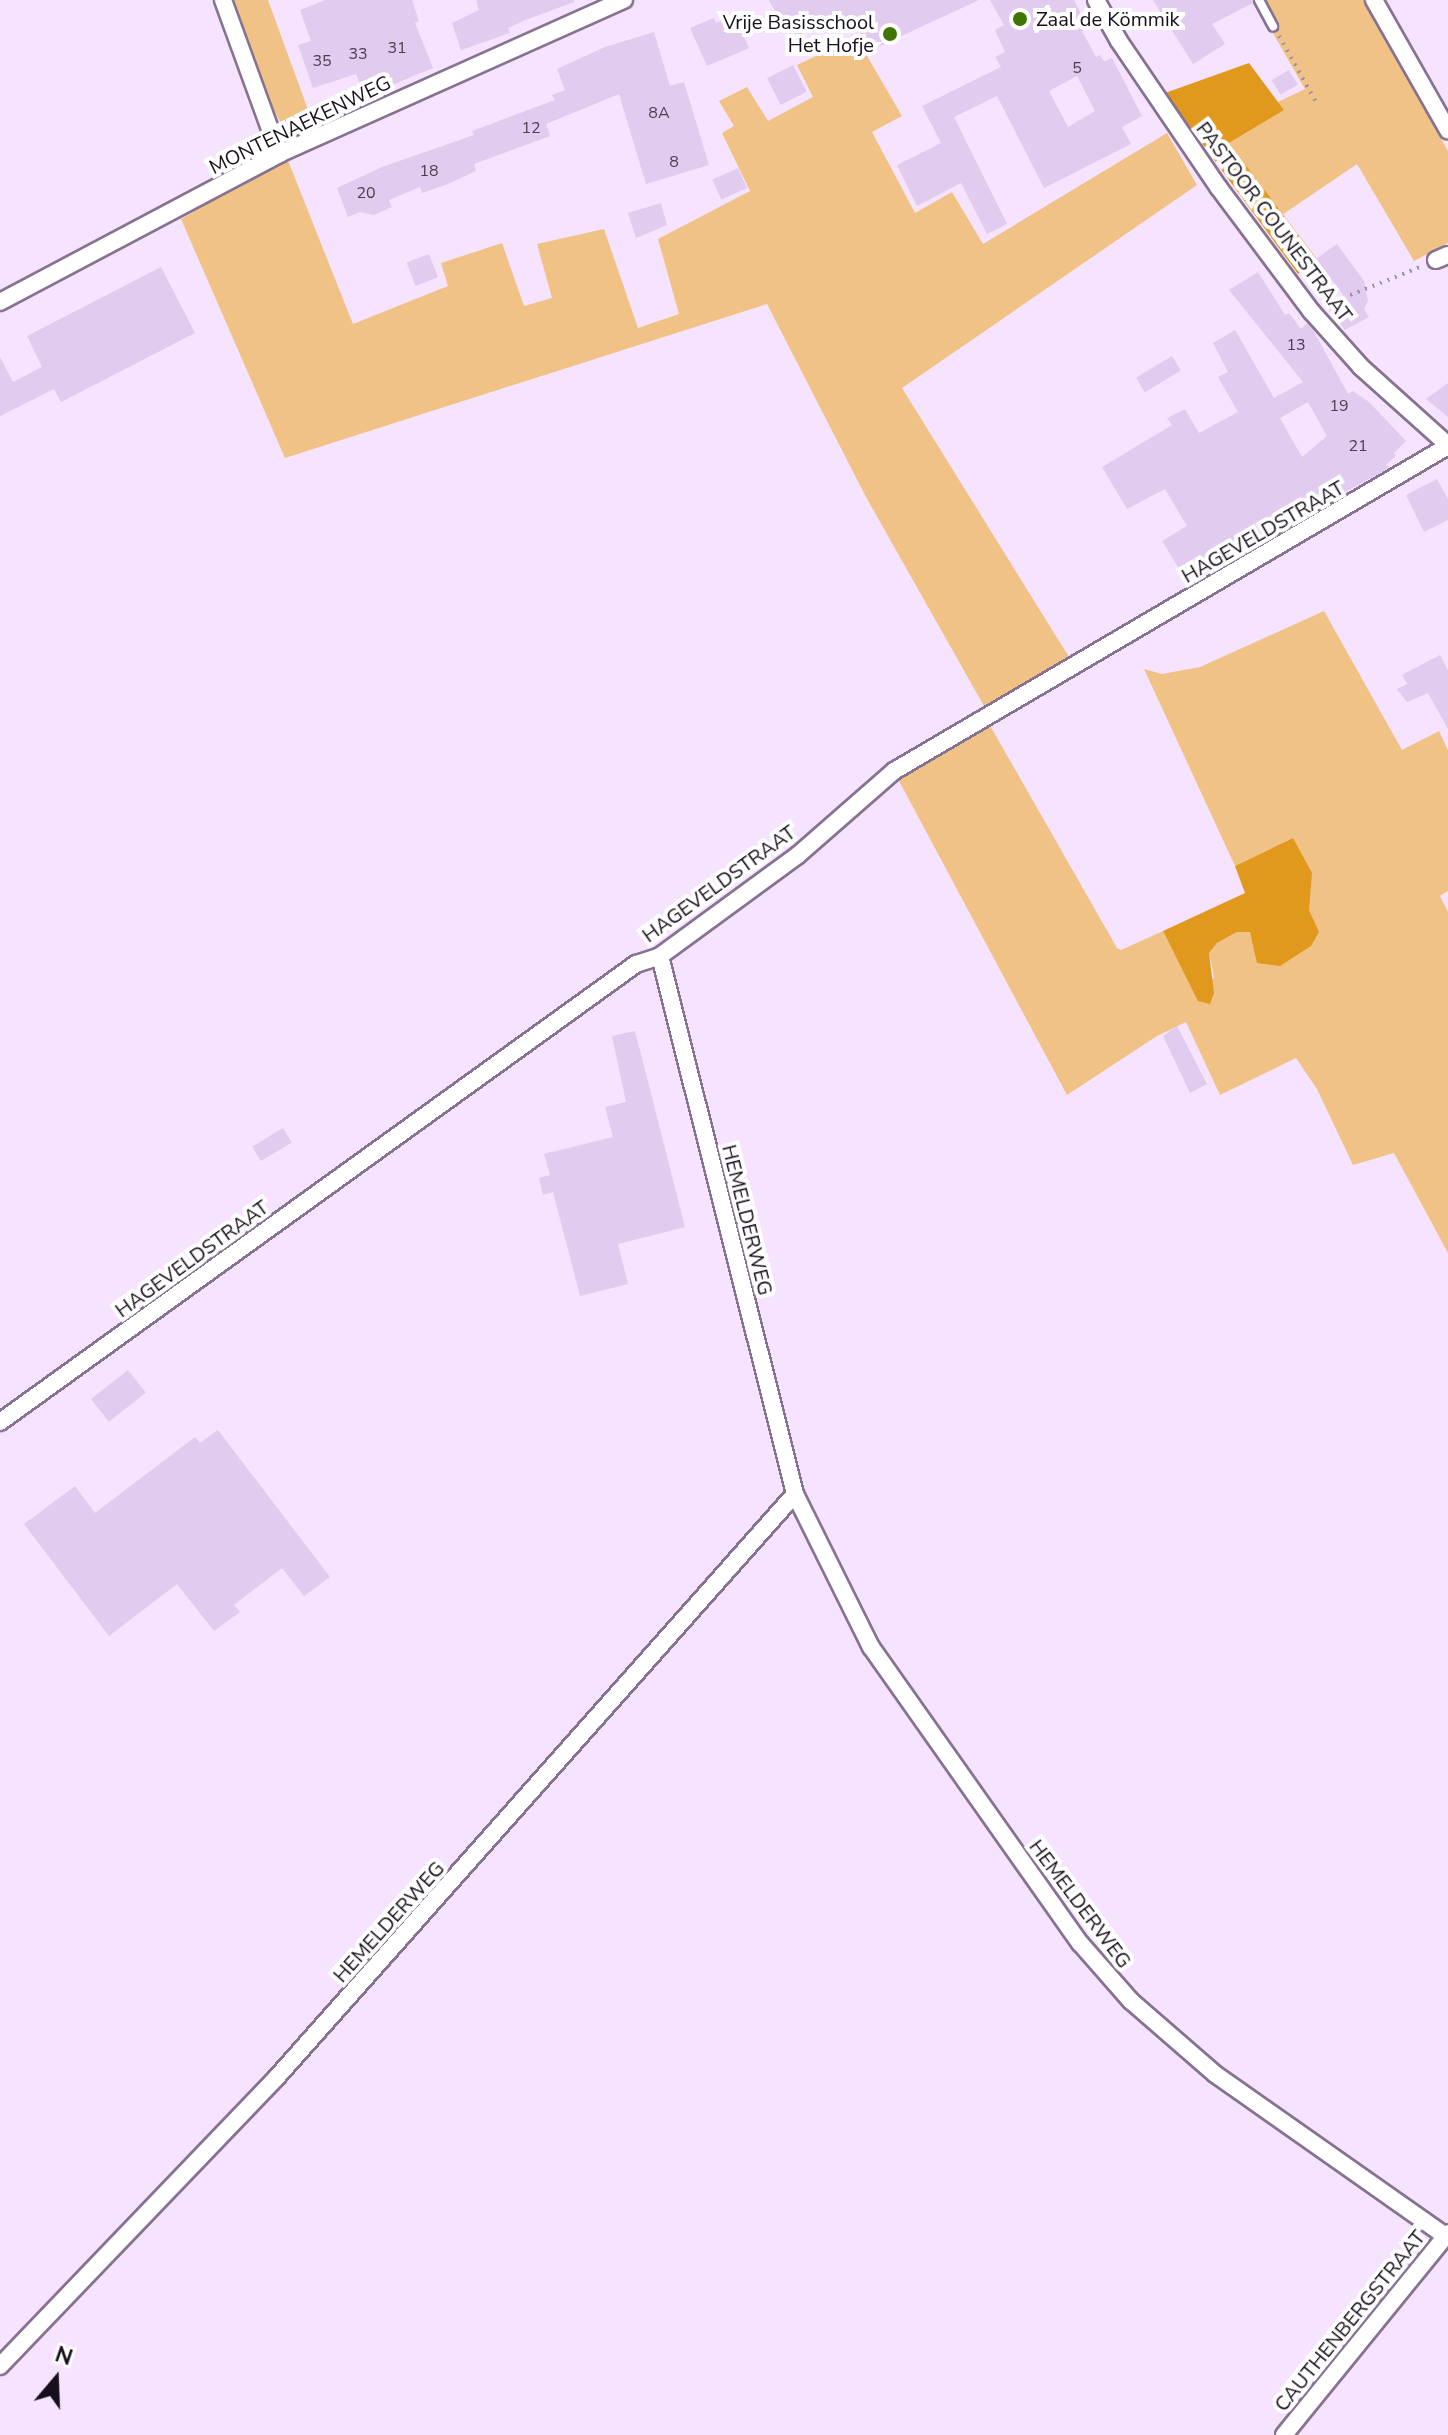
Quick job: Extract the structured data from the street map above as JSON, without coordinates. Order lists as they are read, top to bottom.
{
  "streets": {
    "street": [
      "MONTENAEKENWEG",
      "PASTOOR COUNESTRAAT",
      "HAGEVELDSTRAAT",
      "HEMELDERWEG",
      "CAUTHENBERGSTRAAT"
    ]
  },
  "crossings": [
    ["PASTOOR COUNESTRAAT", "HAGEVELDSTRAAT"],
    ["HAGEVELDSTRAAT", "HEMELDERWEG"],
    ["HEMELDERWEG", "CAUTHENBERGSTRAAT"]
  ],
  "places": ["Zaal de Kömmik", "Vrije Basisschool Het Hofje"],
  "house_numbers": [
    "31",
    "33",
    "35",
    "5",
    "8A",
    "12",
    "8",
    "18",
    "20",
    "13",
    "19",
    "21"
  ],
  "north": "top"
}
